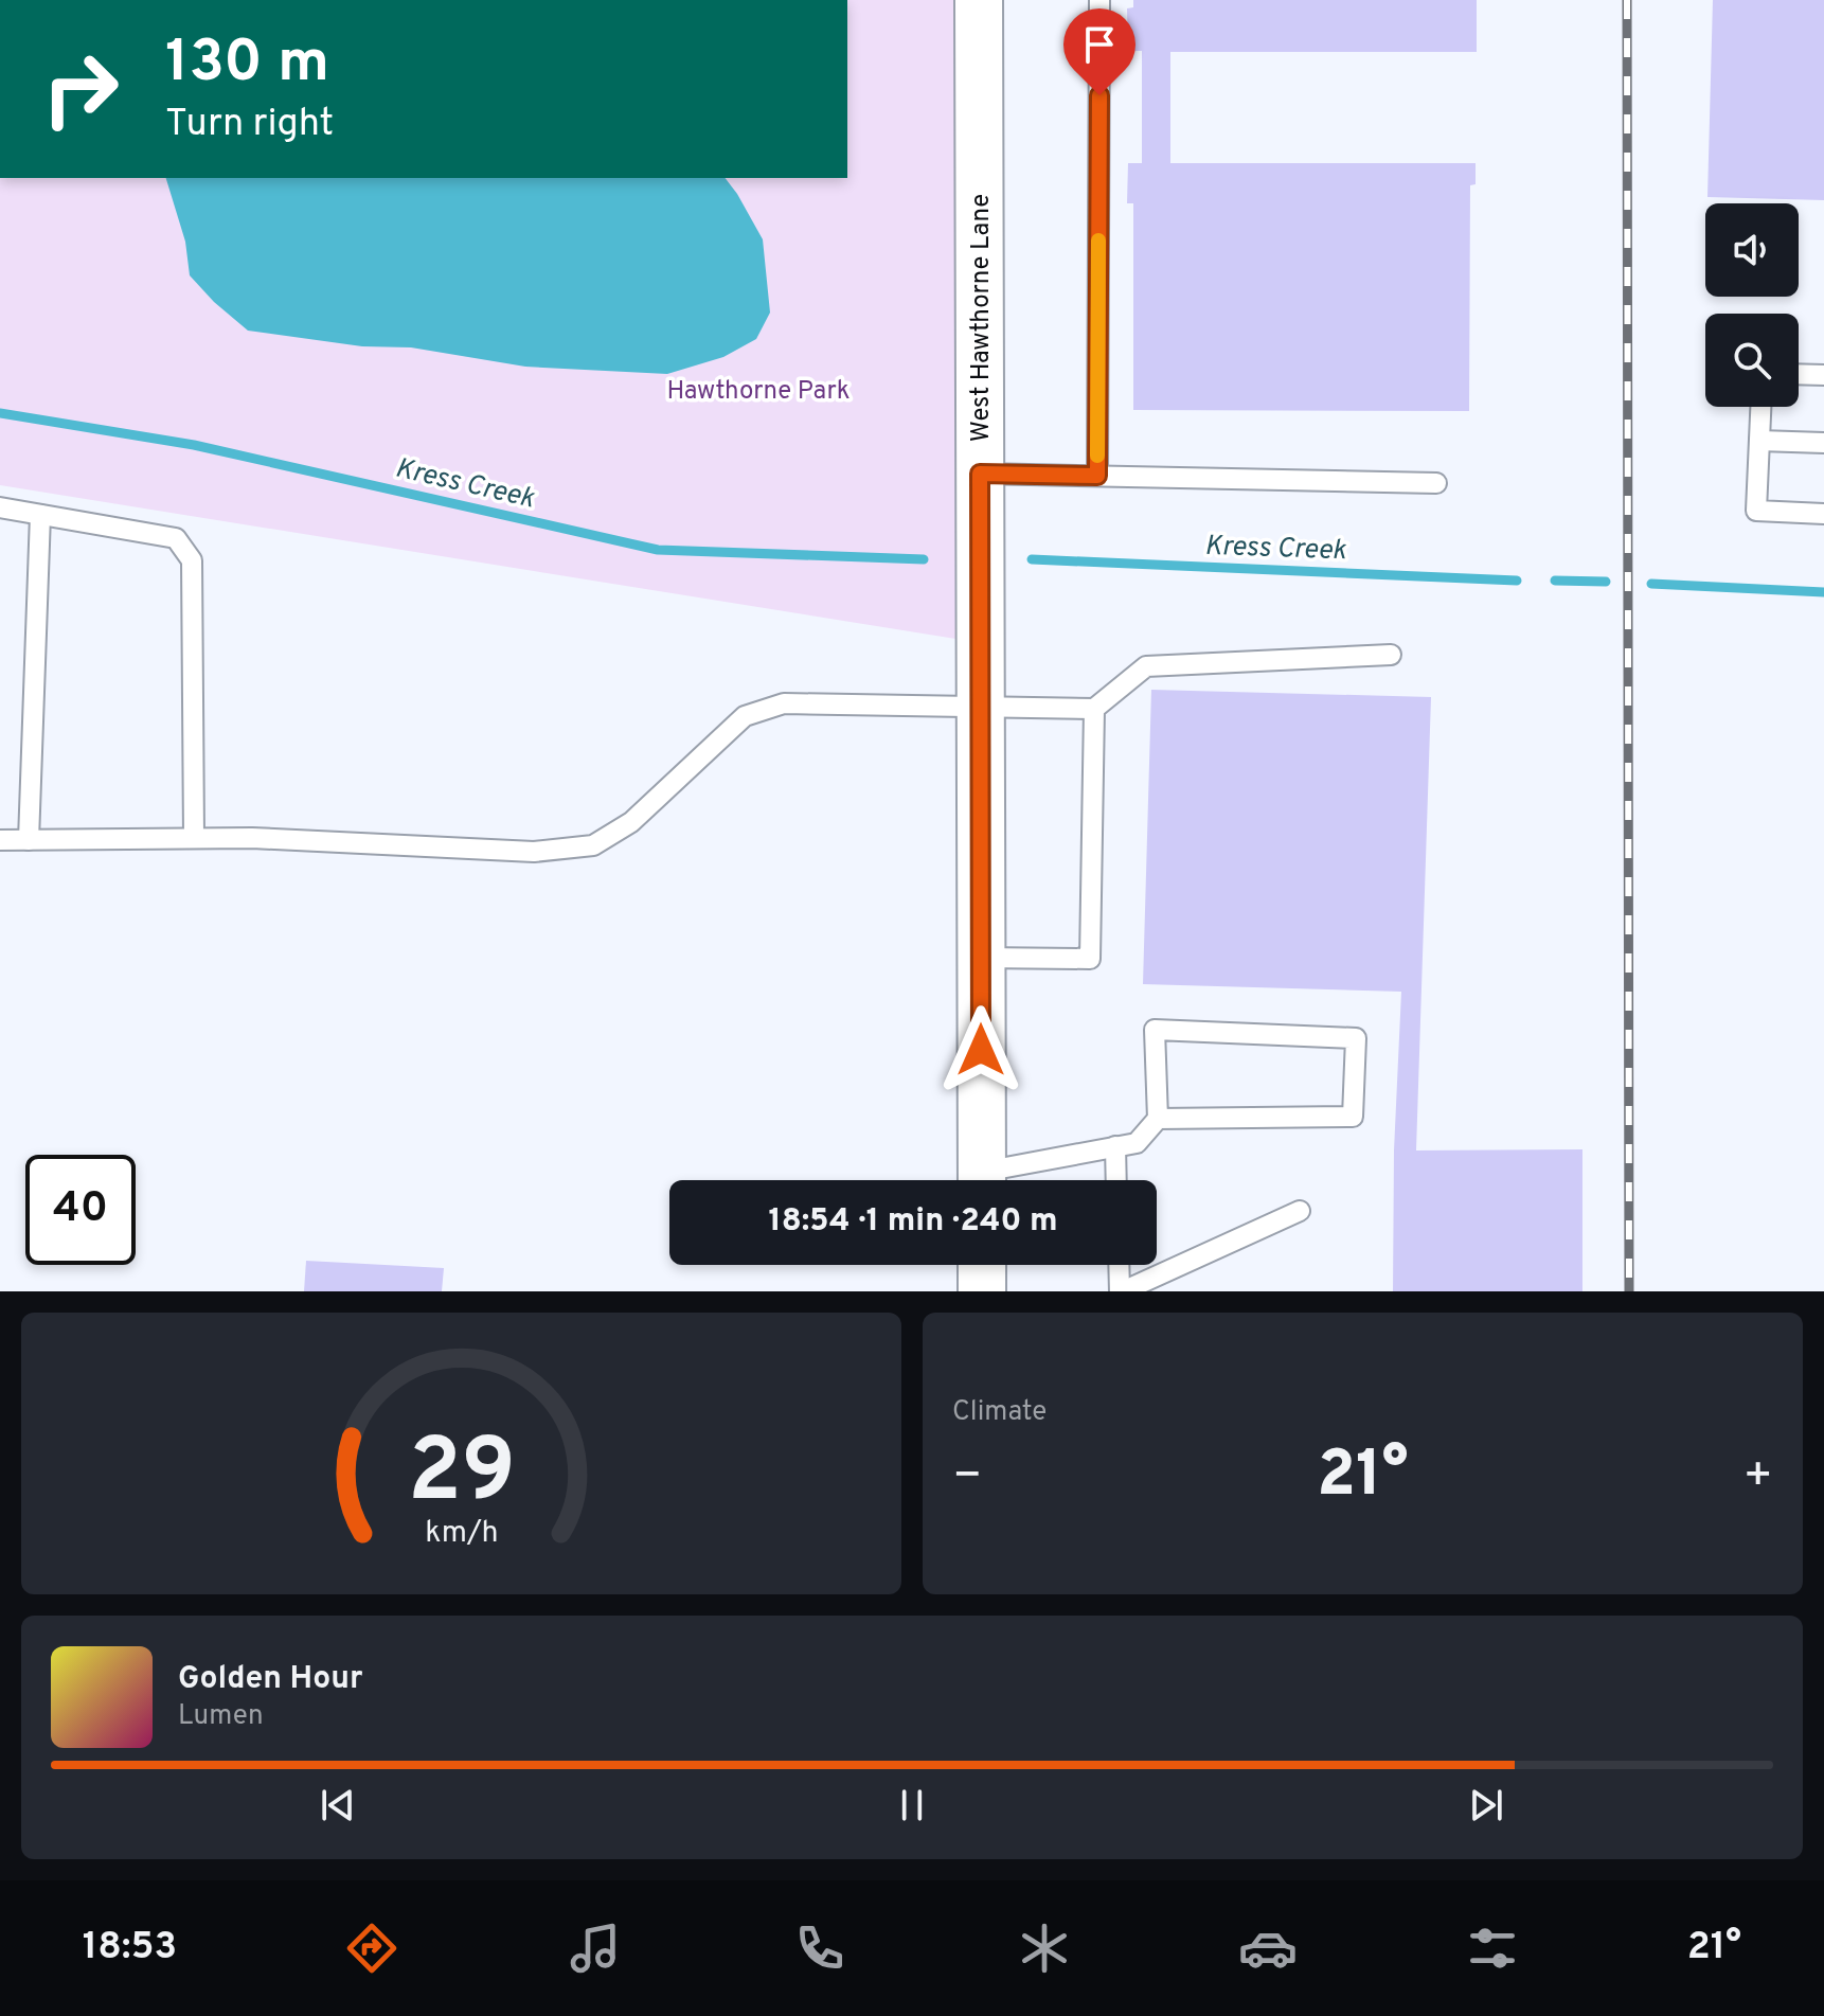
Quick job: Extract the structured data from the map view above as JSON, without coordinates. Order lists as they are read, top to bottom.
{
  "streets": {
    "street": ["West Hawthorne Lane"]
  },
  "water": ["Kress Creek"],
  "parks": ["Hawthorne Park"],
  "page": {
    "turn": ["130 m", "Turn right"],
    "limit": "40",
    "trip": "18:54 · 1 min · 240 m",
    "tile": "Climate",
    "heat": ["−", "21°", "+"],
    "song": ["Golden Hour", "Lumen"],
    "tabs": ["18:53", "21°"],
    "gauge": ["29", "km/h"]
  }
}
